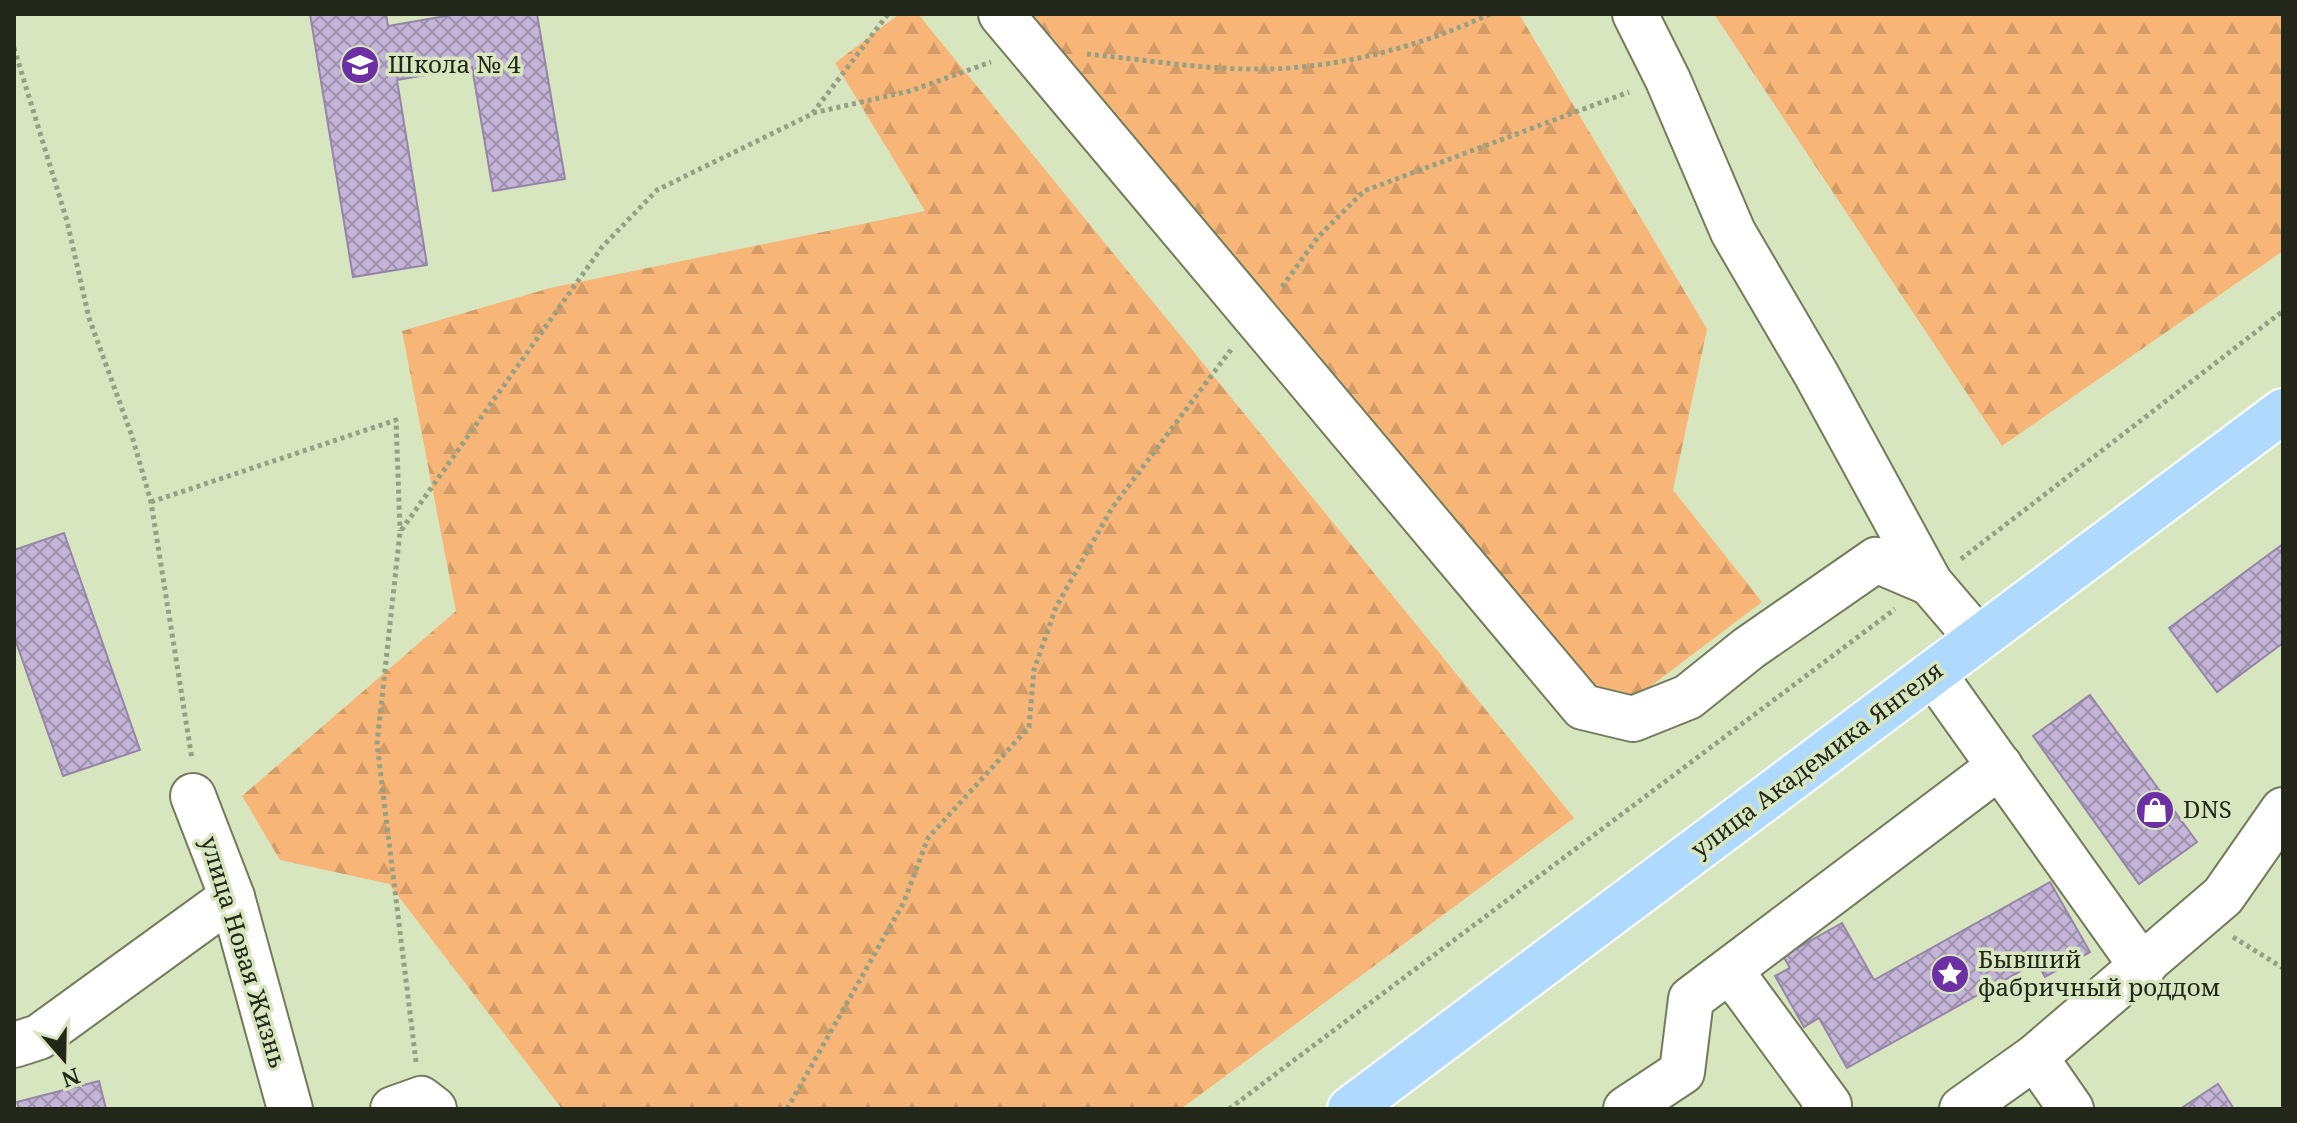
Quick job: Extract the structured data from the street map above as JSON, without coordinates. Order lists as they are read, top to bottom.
{
  "streets": {
    "main road": ["улица Академика Янгеля"],
    "street": ["улица Новая Жизнь"]
  },
  "places": {
    "school or university": ["Школа № 4"],
    "shop": ["DNS"],
    "place": ["Бывший фабричный роддом"]
  },
  "north": "bottom"
}
